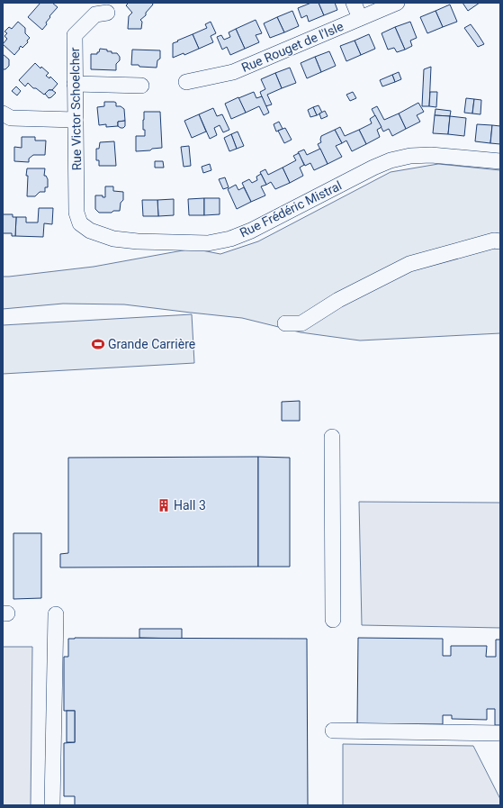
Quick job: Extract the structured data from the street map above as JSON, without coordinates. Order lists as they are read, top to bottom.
{
  "streets": {
    "street": ["Rue Rouget de l'Isle", "Rue Victor Schoelcher", "Rue Frédéric Mistral"]
  },
  "crossings": [
    ["Rue Victor Schoelcher", "Rue Frédéric Mistral"]
  ],
  "places": {
    "sports": ["Grande Carrière"],
    "building": ["Hall 3"]
  }
}
